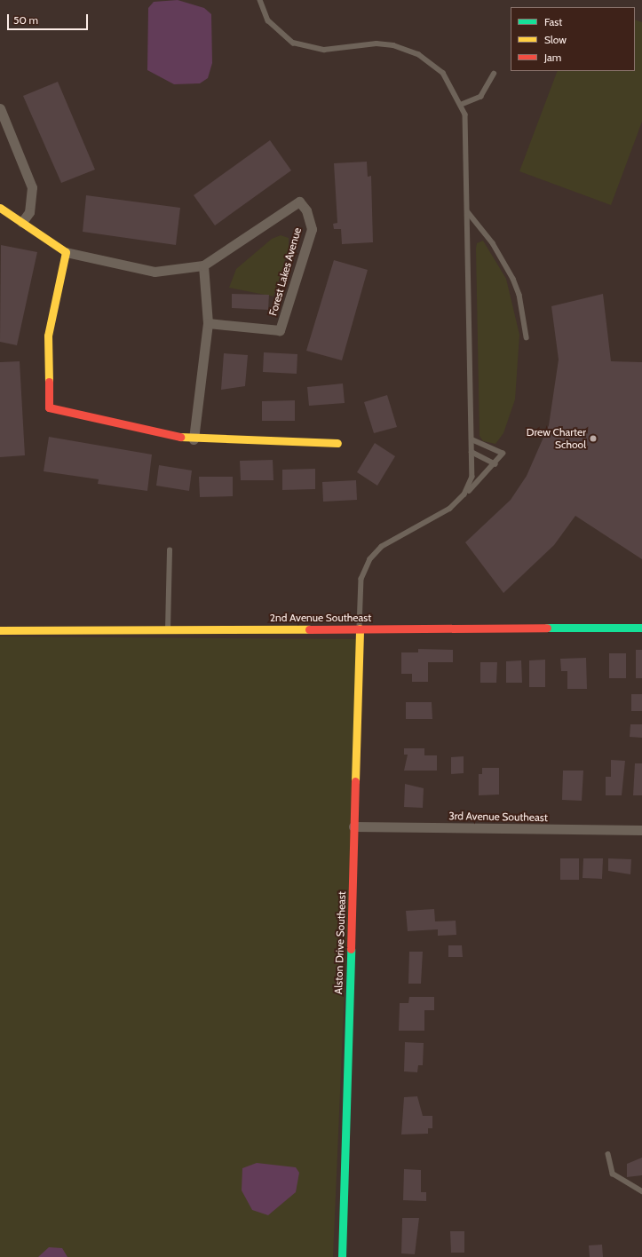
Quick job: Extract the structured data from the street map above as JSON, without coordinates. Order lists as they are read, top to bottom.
{
  "streets": {
    "street": [
      "Forest Lakes Avenue",
      "2nd Avenue Southeast",
      "3rd Avenue Southeast",
      "Alston Drive Southeast"
    ]
  },
  "crossings": [
    ["2nd Avenue Southeast", "Alston Drive Southeast"],
    ["3rd Avenue Southeast", "Alston Drive Southeast"]
  ],
  "places": ["Drew Charter School"],
  "legend": ["Fast", "Slow", "Jam"],
  "scale_bar": "50 m"
}
